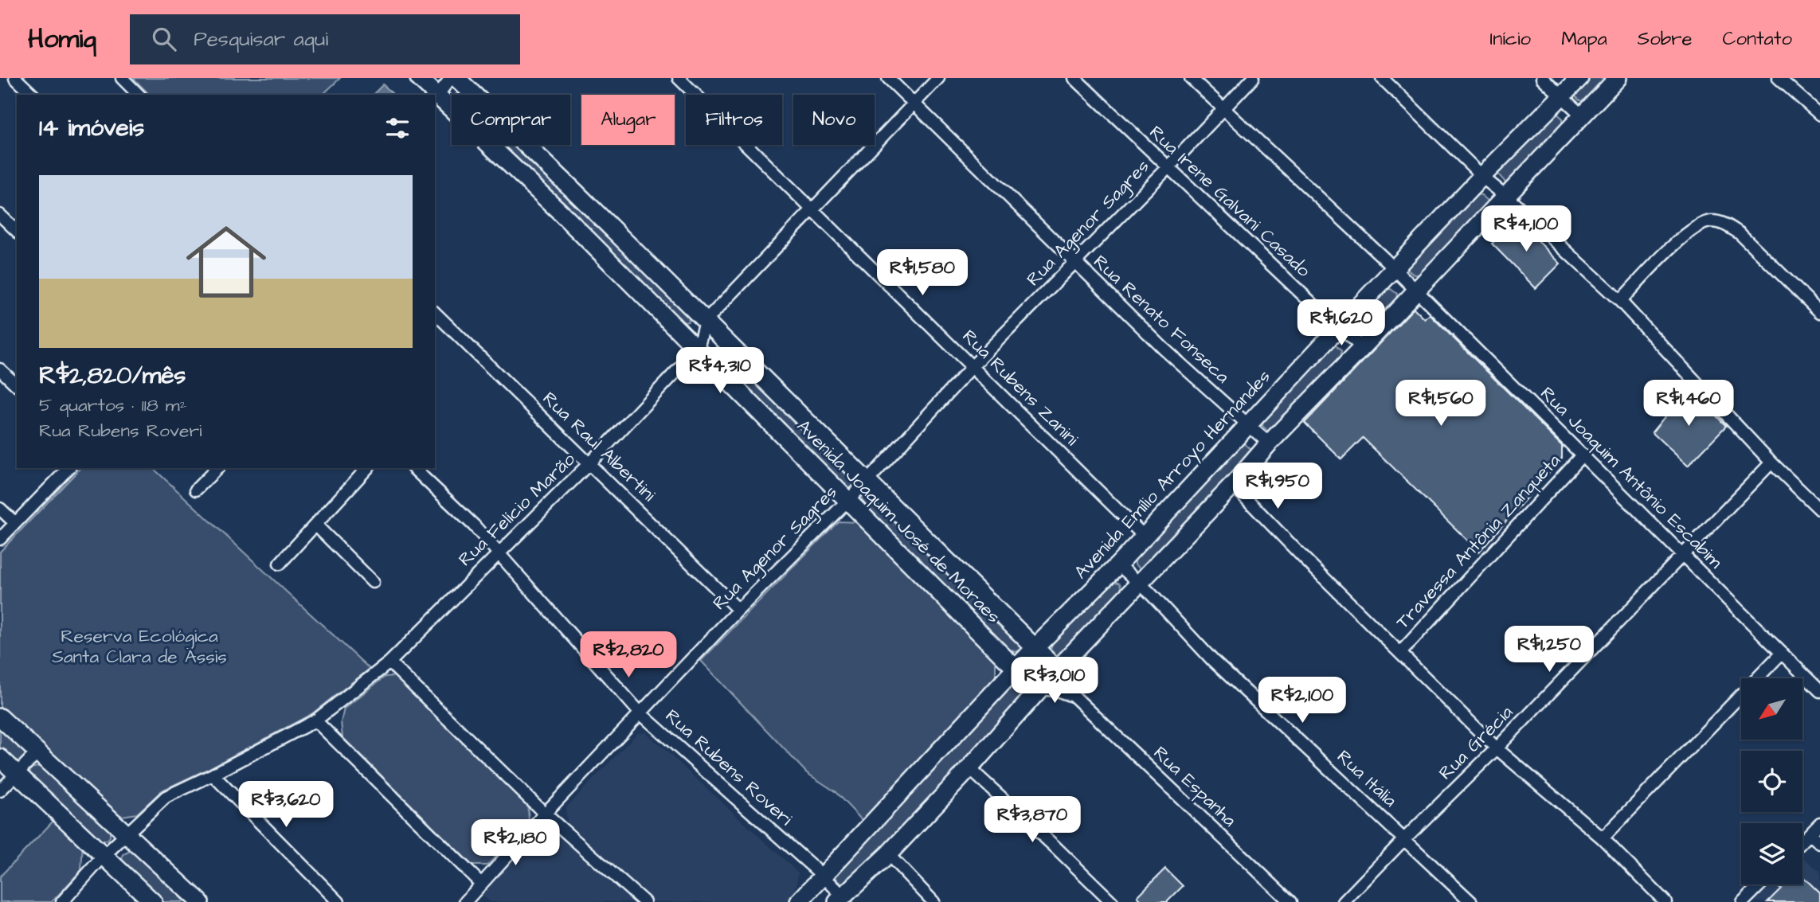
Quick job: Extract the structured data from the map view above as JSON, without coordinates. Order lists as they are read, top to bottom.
{
  "streets": {
    "main road": ["Avenida Emílio Arroyo Hernandes", "Avenida Joaquim José de Moraes"],
    "street": [
      "Rua Irene Galvani Casado",
      "Rua Agenor Sagres",
      "Rua Renato Fonseca",
      "Rua Rubens Zanini",
      "Rua Raul Albertini",
      "Rua Joaquim Antônio Escabim",
      "Rua Felício Marão",
      "Travessa Antônia Zanqueta",
      "Rua Grécia",
      "Rua Rubens Roveri",
      "Rua Itália",
      "Rua Espanha"
    ]
  },
  "crossings": [
    ["Rua Irene Galvani Casado", "Rua Agenor Sagres"],
    ["Rua Irene Galvani Casado", "Avenida Emílio Arroyo Hernandes"],
    ["Rua Agenor Sagres", "Rua Renato Fonseca"],
    ["Rua Agenor Sagres", "Rua Rubens Zanini"],
    ["Rua Agenor Sagres", "Rua Raul Albertini"],
    ["Rua Agenor Sagres", "Rua Joaquim Antônio Escabim"],
    ["Rua Agenor Sagres", "Avenida Joaquim José de Moraes"],
    ["Rua Agenor Sagres", "Rua Rubens Roveri"],
    ["Rua Renato Fonseca", "Avenida Emílio Arroyo Hernandes"],
    ["Rua Renato Fonseca", "Rua Felício Marão"],
    ["Rua Rubens Zanini", "Avenida Emílio Arroyo Hernandes"],
    ["Rua Rubens Zanini", "Rua Felício Marão"],
    ["Rua Raul Albertini", "Rua Felício Marão"],
    ["Avenida Emílio Arroyo Hernandes", "Rua Joaquim Antônio Escabim"],
    ["Avenida Emílio Arroyo Hernandes", "Avenida Joaquim José de Moraes"],
    ["Avenida Emílio Arroyo Hernandes", "Rua Rubens Roveri"],
    ["Avenida Emílio Arroyo Hernandes", "Rua Itália"],
    ["Rua Joaquim Antônio Escabim", "Travessa Antônia Zanqueta"],
    ["Rua Joaquim Antônio Escabim", "Rua Grécia"],
    ["Rua Felício Marão", "Avenida Joaquim José de Moraes"],
    ["Rua Felício Marão", "Rua Rubens Roveri"],
    ["Avenida Joaquim José de Moraes", "Rua Espanha"],
    ["Rua Grécia", "Rua Itália"]
  ],
  "parks": ["Reserva Ecológica Santa Clara de Assis"],
  "north": "bottom left",
  "page": {
    "header": "Homiq",
    "search": "Pesquisar aqui",
    "nav": [
      "Início",
      "Mapa",
      "Sobre",
      "Contato"
    ],
    "chip": [
      "Comprar",
      "Alugar",
      "Filtros",
      "Novo"
    ],
    "heading": "14 imóveis",
    "list": [
      {
        "name": "R$2,820/mês",
        "note": "5 quartos · 118 m² · Rua Rubens Roveri"
      }
    ],
    "price": [
      "R$4,100",
      "R$1,580",
      "R$1,620",
      "R$4,310",
      "R$1,560",
      "R$1,460",
      "R$1,950",
      "R$1,250",
      "R$2,820",
      "R$3,010",
      "R$2,100",
      "R$3,620",
      "R$3,870",
      "R$2,180"
    ]
  }
}
